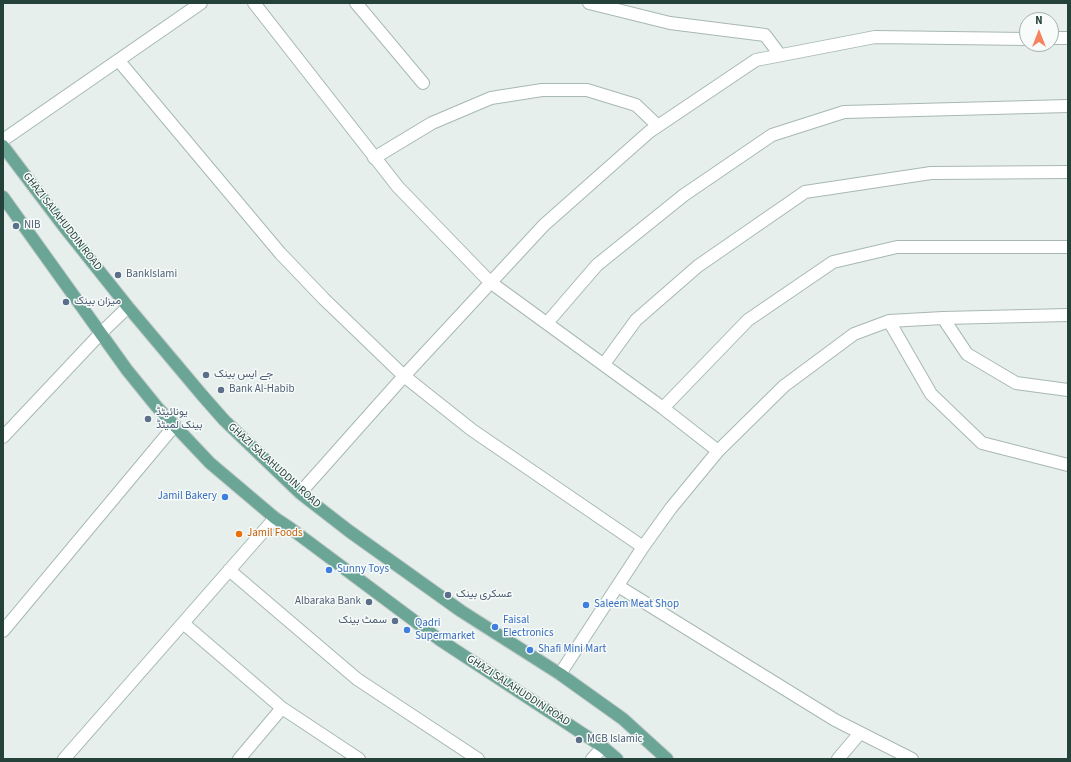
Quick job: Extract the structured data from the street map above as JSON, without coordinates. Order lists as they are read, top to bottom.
{
  "streets": {
    "main road": ["GHAZI SALAHUDDIN ROAD"]
  },
  "places": [
    "NIB",
    "BankIslami",
    "میزان بینک",
    "جے ایس بینک",
    "Bank Al-Habib",
    "یونائیٹڈ بینک لمیٹڈ",
    "Jamil Bakery",
    "Jamil Foods",
    "Sunny Toys",
    "عسکری بینک",
    "Albaraka Bank",
    "Saleem Meat Shop",
    "سمٹ بینک",
    "Faisal Electronics",
    "Qadri Supermarket",
    "Shafi Mini Mart",
    "MCB Islamic"
  ],
  "north": "top"
}
